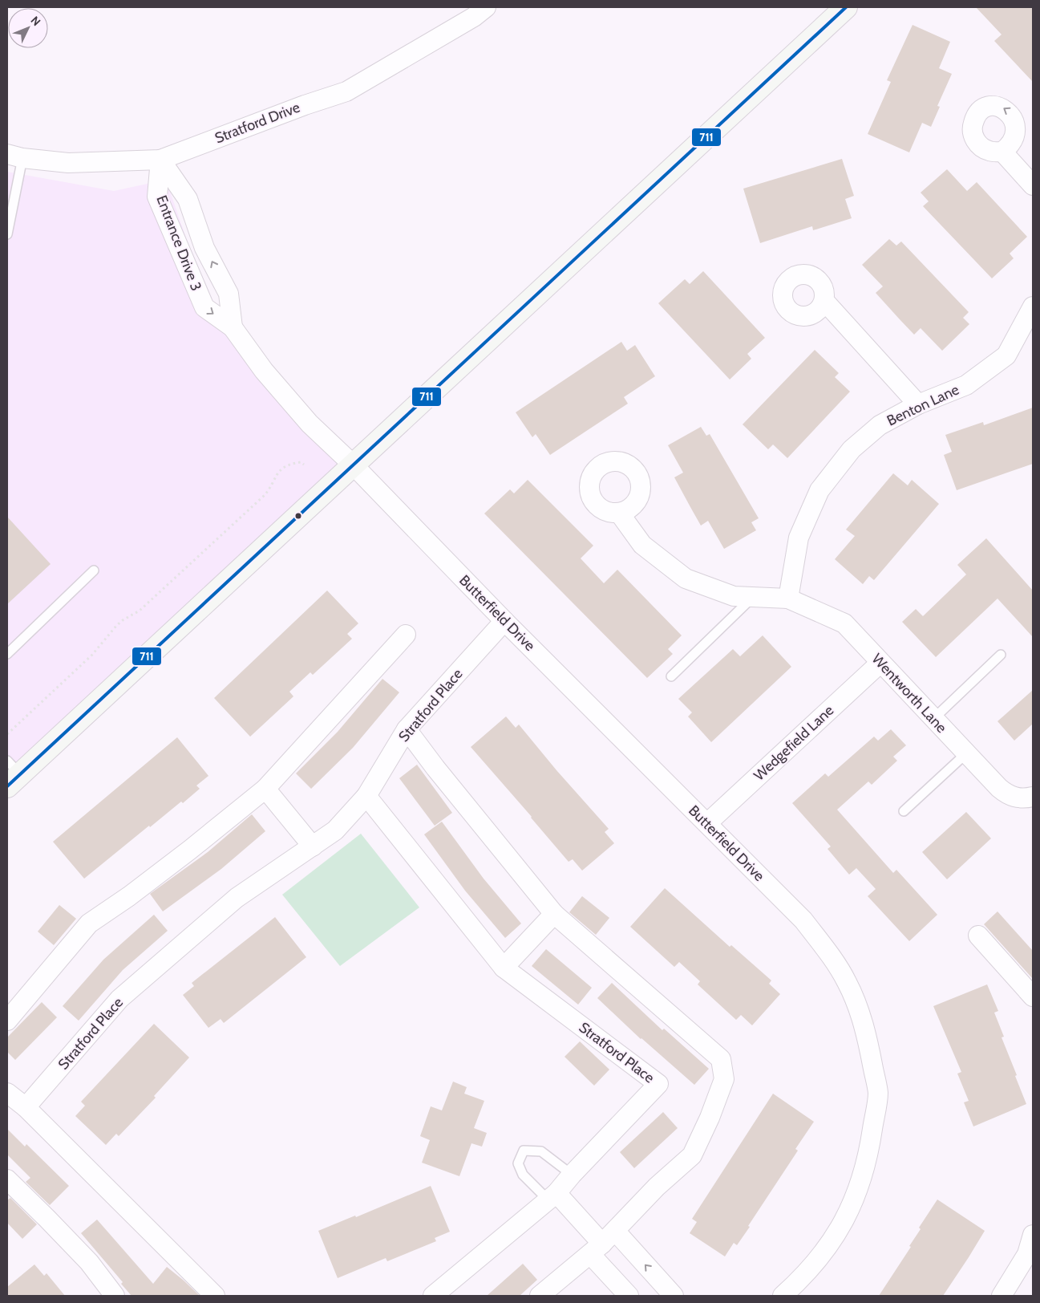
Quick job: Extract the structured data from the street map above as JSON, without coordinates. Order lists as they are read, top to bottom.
{
  "streets": {
    "street": [
      "Stratford Drive",
      "Entrance Drive 3",
      "Benton Lane",
      "Butterfield Drive",
      "Wentworth Lane",
      "Stratford Place",
      "Wedgefield Lane"
    ]
  },
  "crossings": [
    ["Stratford Drive", "Entrance Drive 3"],
    ["Entrance Drive 3", "Butterfield Drive"],
    ["Benton Lane", "Wentworth Lane"],
    ["Butterfield Drive", "Stratford Place"],
    ["Butterfield Drive", "Wedgefield Lane"],
    ["Wentworth Lane", "Wedgefield Lane"]
  ],
  "lines": ["transit line 711"],
  "north": "top right"
}
